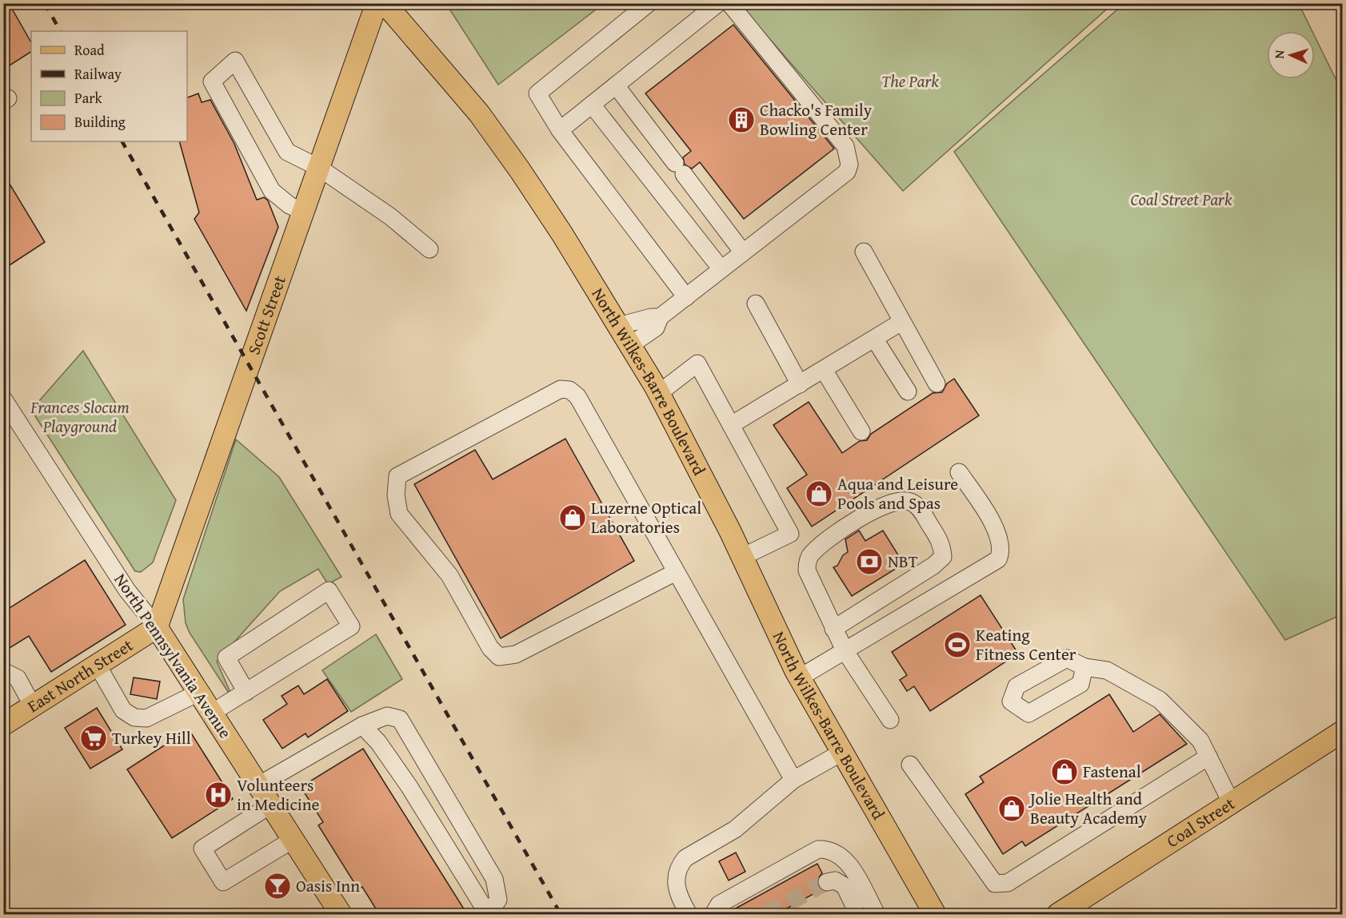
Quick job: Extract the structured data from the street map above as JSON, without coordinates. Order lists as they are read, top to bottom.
{
  "streets": {
    "main road": [
      "Scott Street",
      "North Wilkes-Barre Boulevard",
      "North Pennsylvania Avenue",
      "East North Street",
      "Coal Street"
    ]
  },
  "crossings": [
    ["Scott Street", "North Pennsylvania Avenue"],
    ["Scott Street", "East North Street"],
    ["North Pennsylvania Avenue", "East North Street"]
  ],
  "parks": ["The Park", "Coal Street Park", "Frances Slocum Playground"],
  "places": {
    "building": ["Chacko's Family Bowling Center"],
    "shop": [
      "Aqua and Leisure Pools and Spas",
      "Luzerne Optical Laboratories",
      "Fastenal",
      "Jolie Health and Beauty Academy"
    ],
    "bank": ["NBT"],
    "sports": ["Keating Fitness Center"],
    "supermarket": ["Turkey Hill"],
    "hospital": ["Volunteers in Medicine"],
    "bar": ["Oasis Inn"]
  },
  "legend": [
    "Road",
    "Railway",
    "Park",
    "Building"
  ],
  "north": "left"
}
